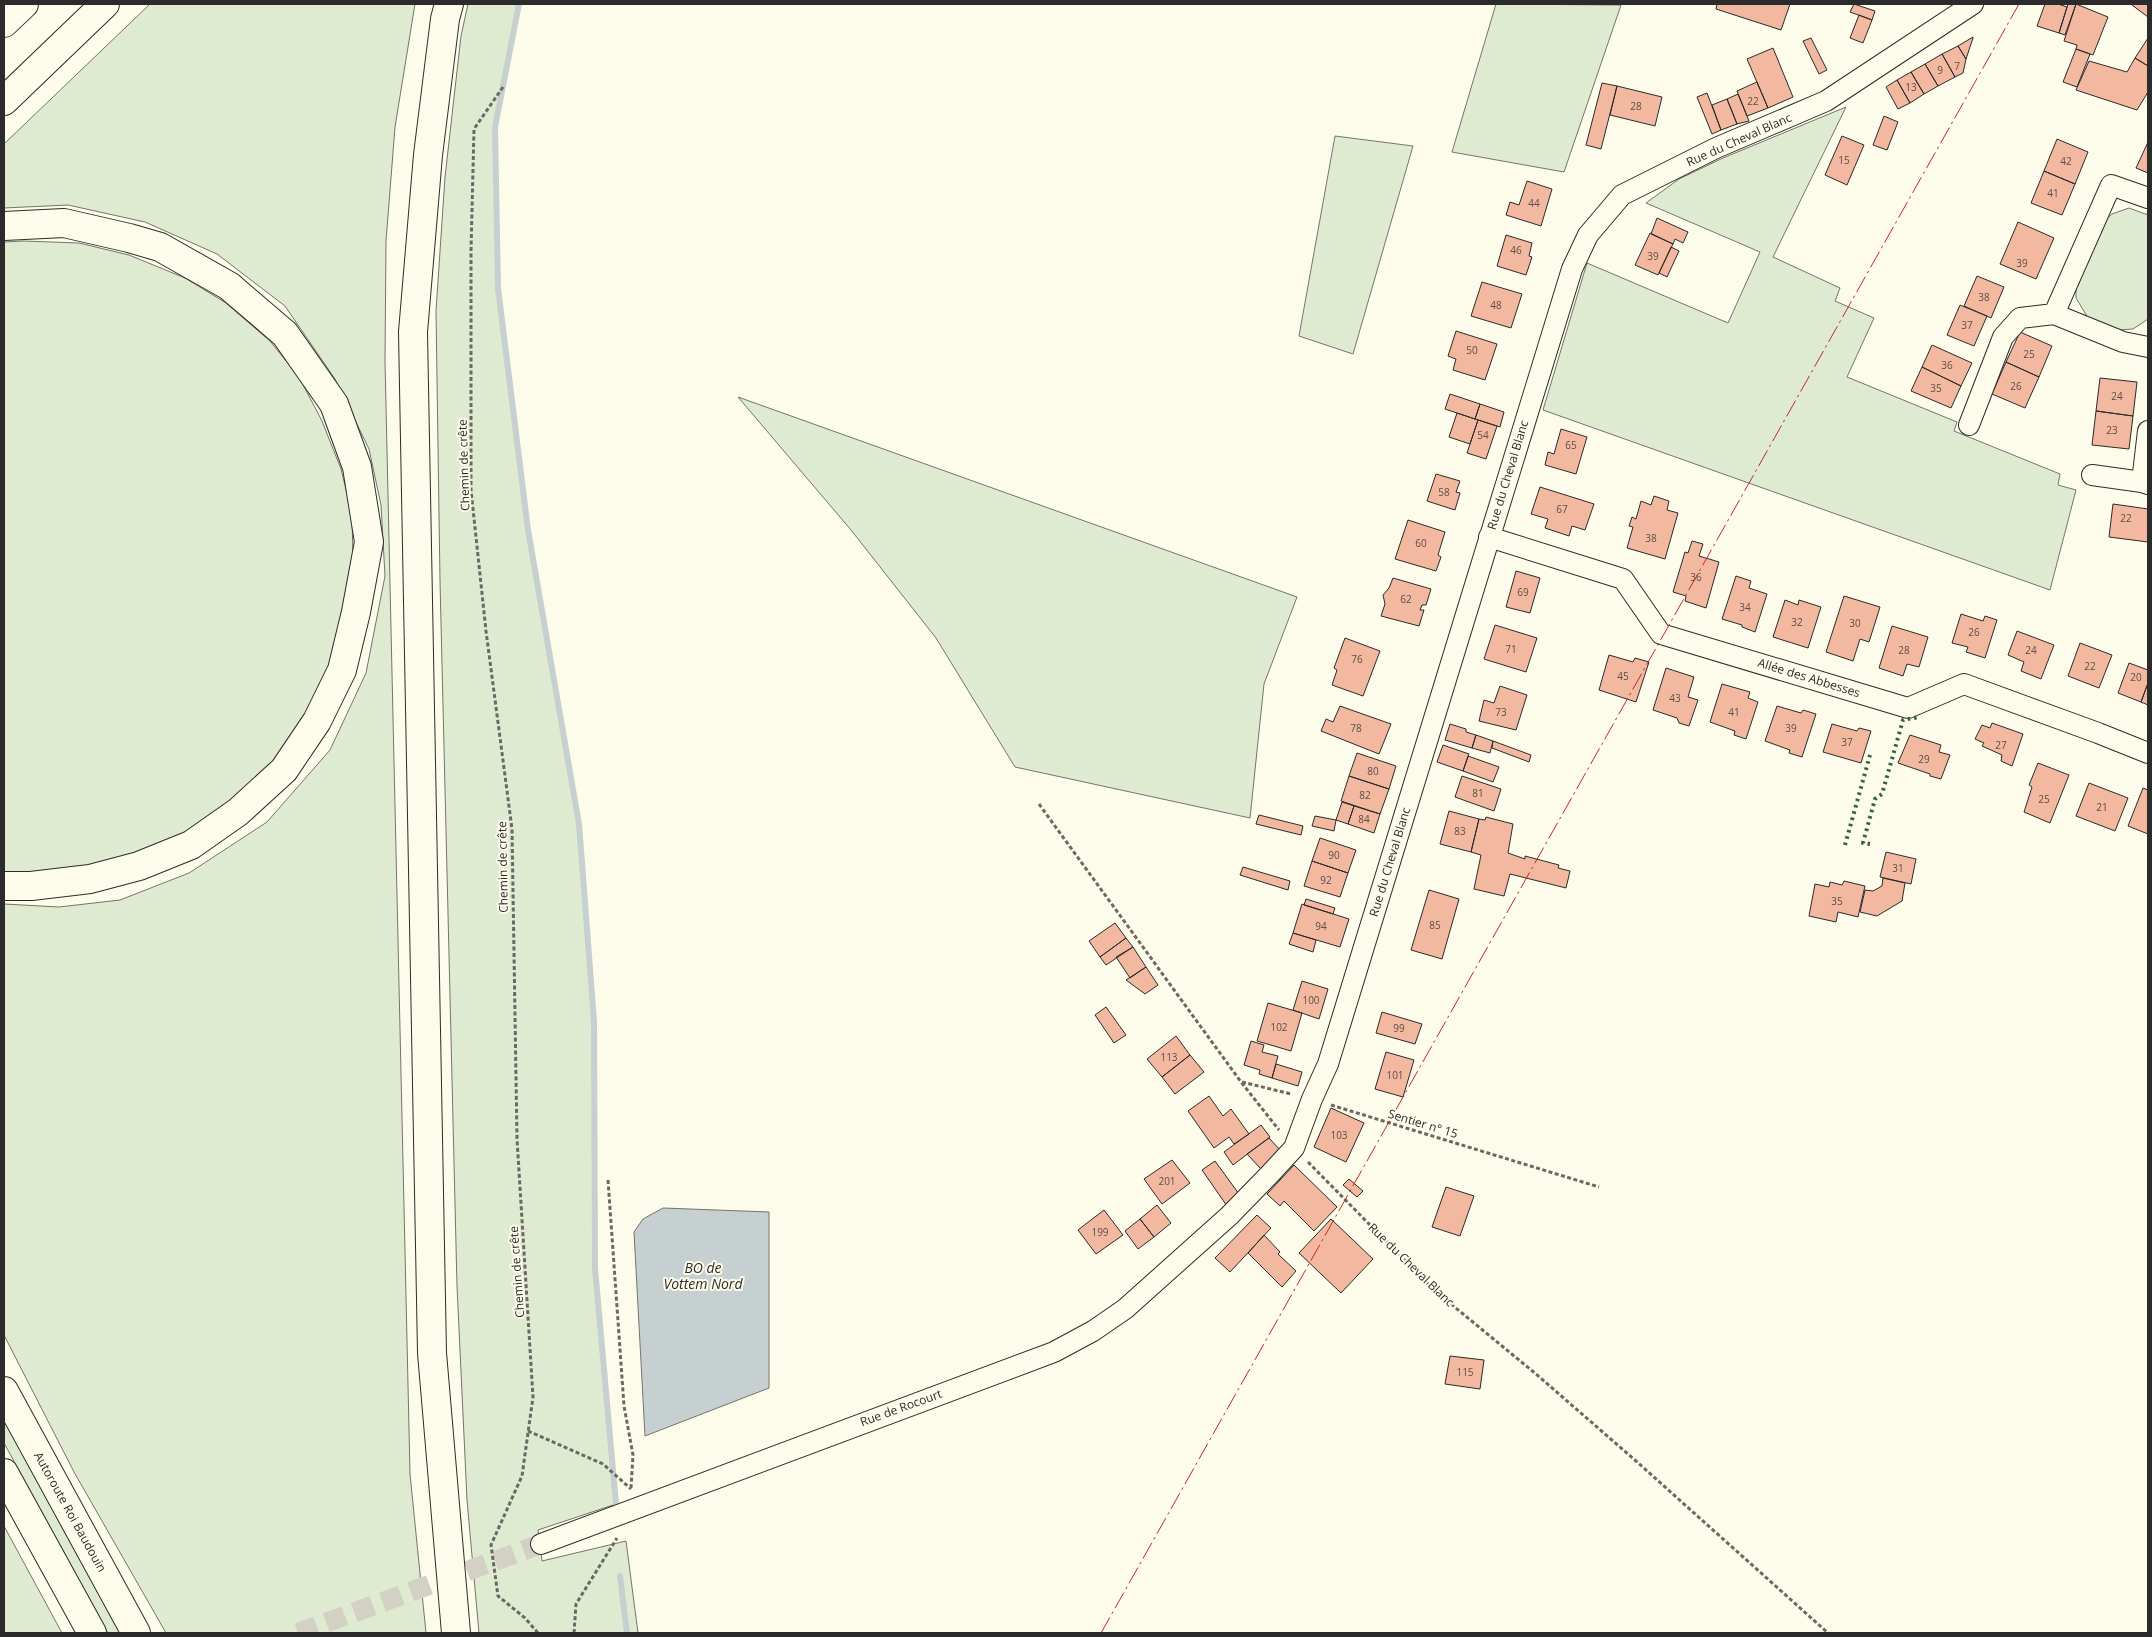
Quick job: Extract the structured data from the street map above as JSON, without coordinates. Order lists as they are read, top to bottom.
{
  "streets": {
    "highway": ["Autoroute Roi Baudouin"],
    "street": ["Rue du Cheval Blanc", "Allée des Abbesses", "Rue de Rocourt"],
    "path": ["Chemin de crête", "Sentier n° 15"]
  },
  "crossings": [
    ["Rue du Cheval Blanc", "Allée des Abbesses"],
    ["Rue du Cheval Blanc", "Sentier n° 15"],
    ["Rue du Cheval Blanc", "Rue de Rocourt"]
  ],
  "water": ["BO de Vottem Nord"],
  "house_numbers": [
    "7",
    "9",
    "13",
    "22",
    "28",
    "15",
    "42",
    "41",
    "44",
    "46",
    "39",
    "39",
    "38",
    "48",
    "37",
    "50",
    "25",
    "36",
    "26",
    "35",
    "24",
    "23",
    "54",
    "65",
    "58",
    "67",
    "22",
    "38",
    "60",
    "36",
    "69",
    "62",
    "34",
    "32",
    "30",
    "26",
    "71",
    "28",
    "24",
    "76",
    "22",
    "45",
    "20",
    "43",
    "73",
    "41",
    "78",
    "39",
    "37",
    "27",
    "29",
    "80",
    "81",
    "82",
    "25",
    "21",
    "84",
    "83",
    "90",
    "31",
    "92",
    "35",
    "85",
    "94",
    "100",
    "102",
    "99",
    "113",
    "101",
    "103",
    "201",
    "199",
    "115"
  ]
}
